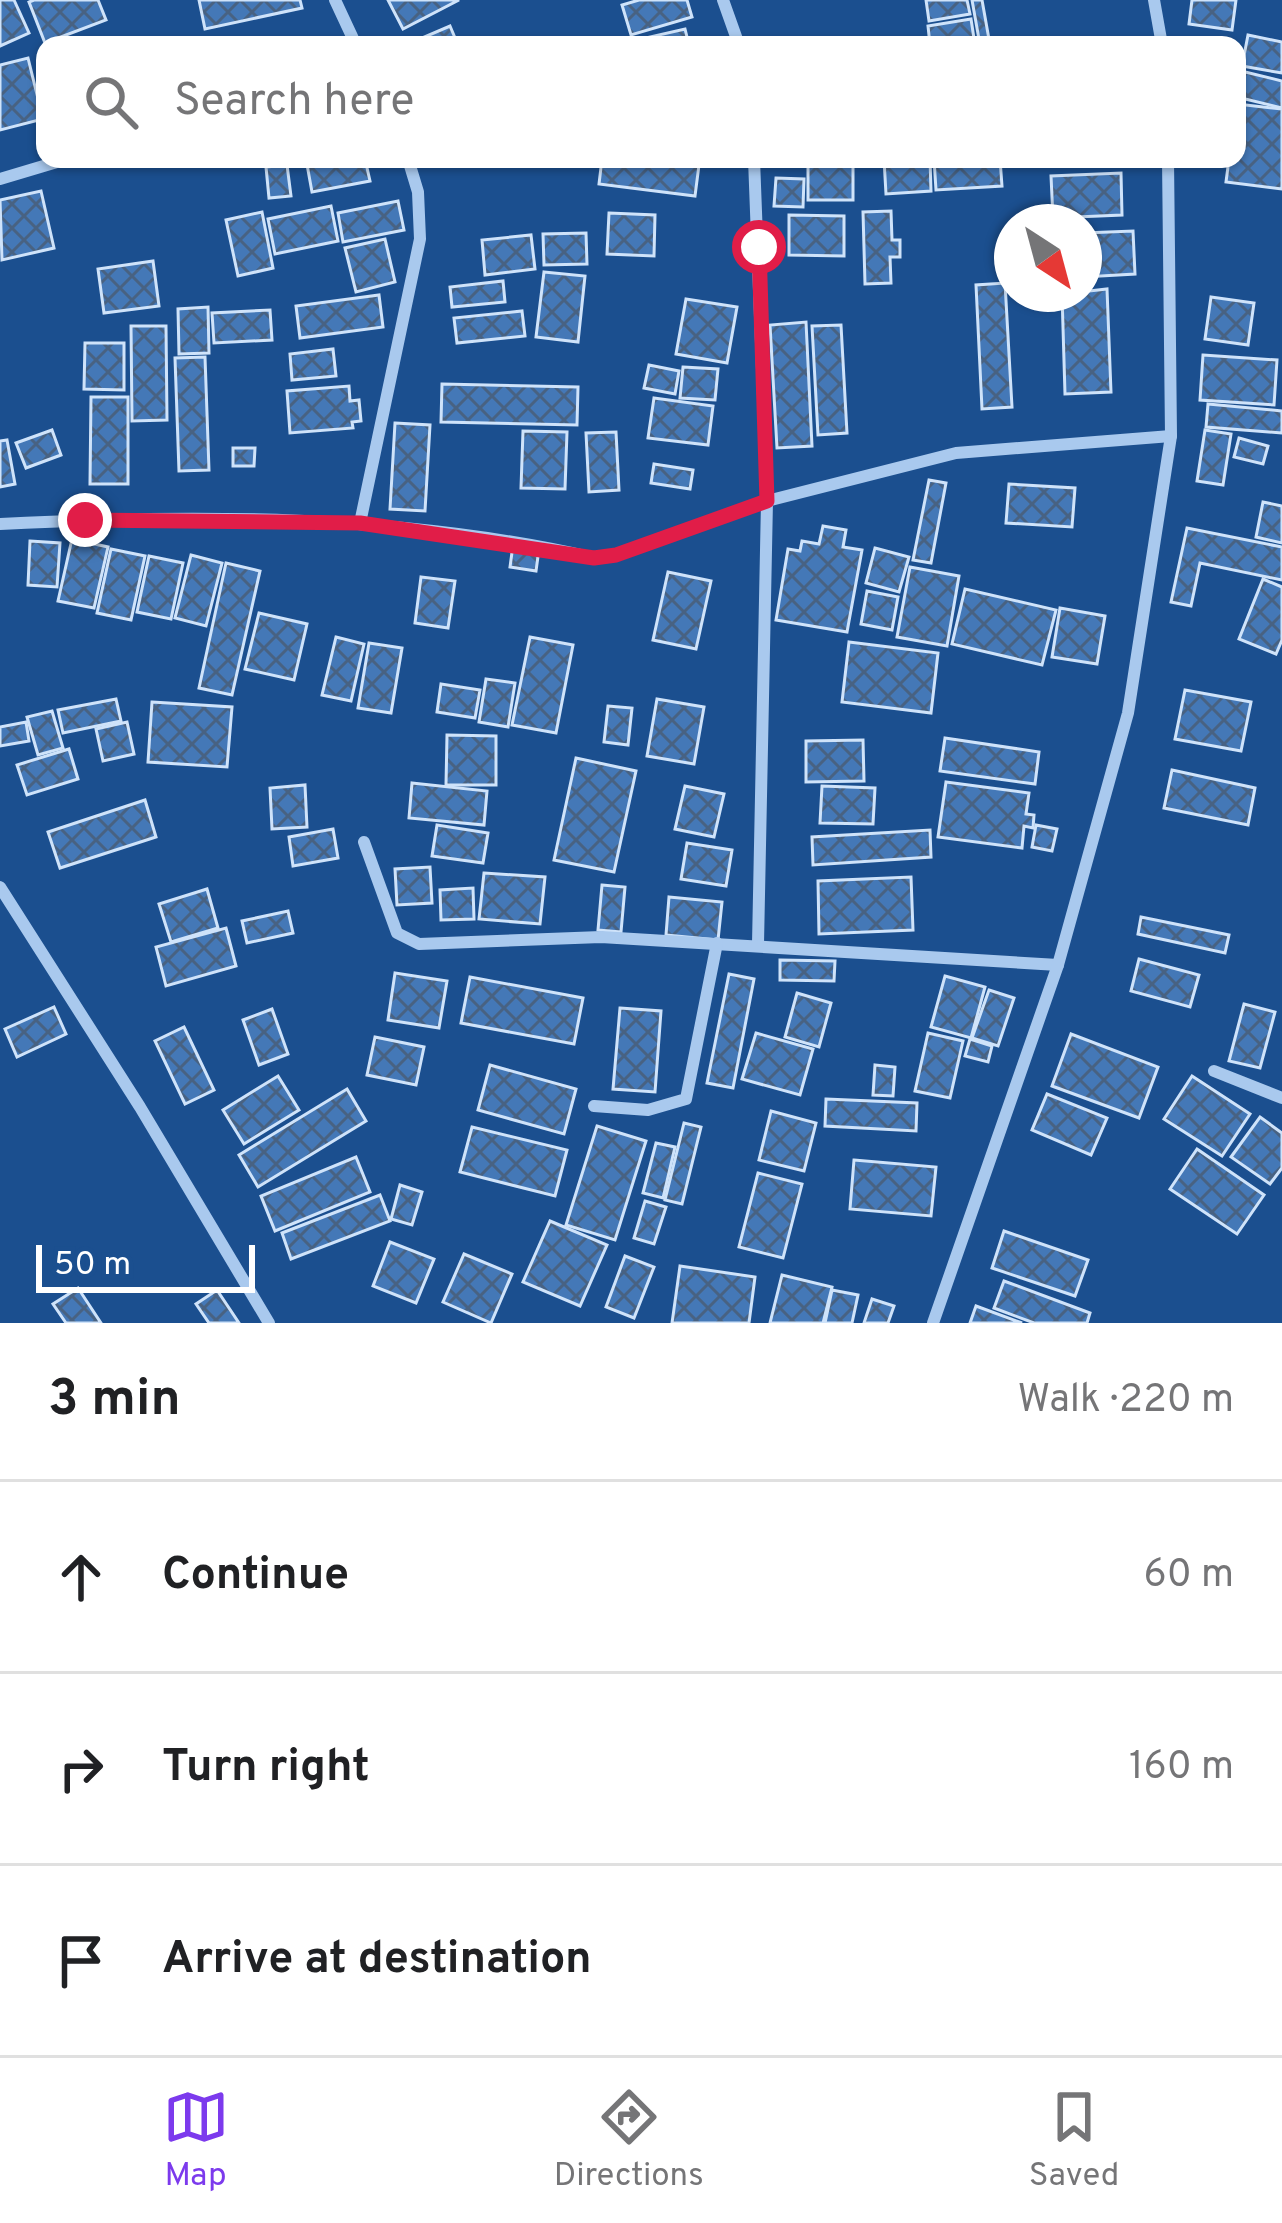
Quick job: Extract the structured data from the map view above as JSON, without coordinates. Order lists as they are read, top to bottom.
{
  "scale_bar": "50 m",
  "north": "bottom right",
  "page": {
    "search": "Search here",
    "scale": "50 m",
    "heading": ["3 min", "Walk · 220 m"],
    "list": [
      ["Continue", "60 m"],
      ["Turn right", "160 m"],
      "Arrive at destination"
    ],
    "nav": ["Map", "Directions", "Saved"]
  }
}
